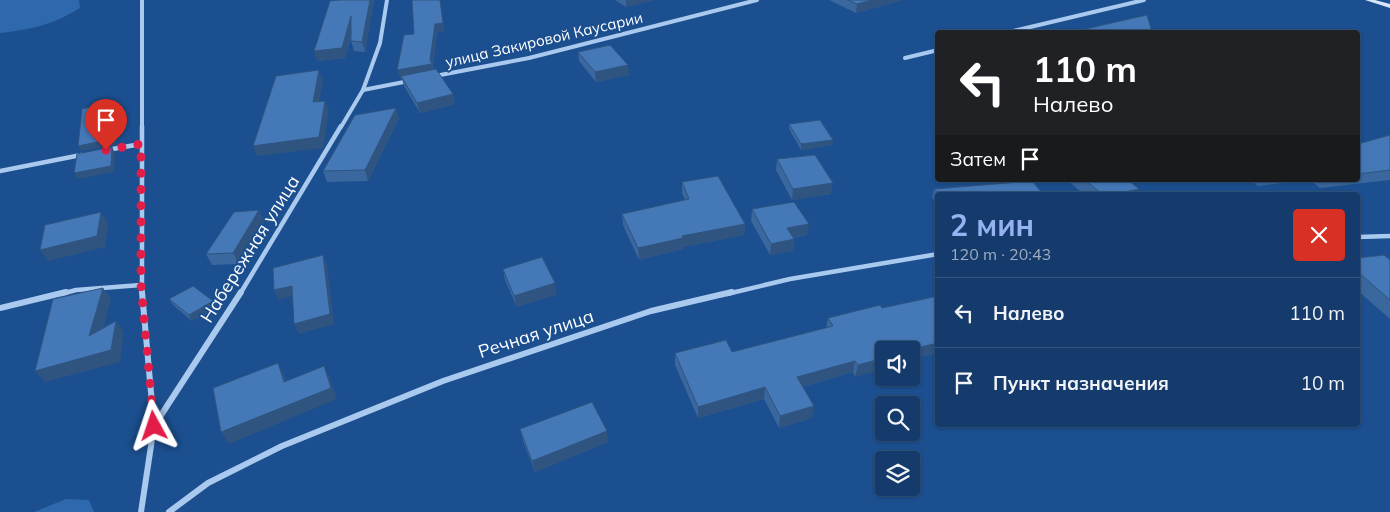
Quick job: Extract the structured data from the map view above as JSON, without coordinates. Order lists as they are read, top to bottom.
{
  "streets": {
    "street": ["улица Закировой Каусарии", "Набережная улица", "Речная улица"]
  },
  "page": {
    "turn": ["110 m", "Налево"],
    "then": "Затем",
    "heading": ["2 мин", "120 m · 20:43"],
    "list": [
      {
        "name": "Налево",
        "value": "110 m"
      },
      {
        "name": "Пункт назначения",
        "value": "10 m"
      }
    ]
  }
}
